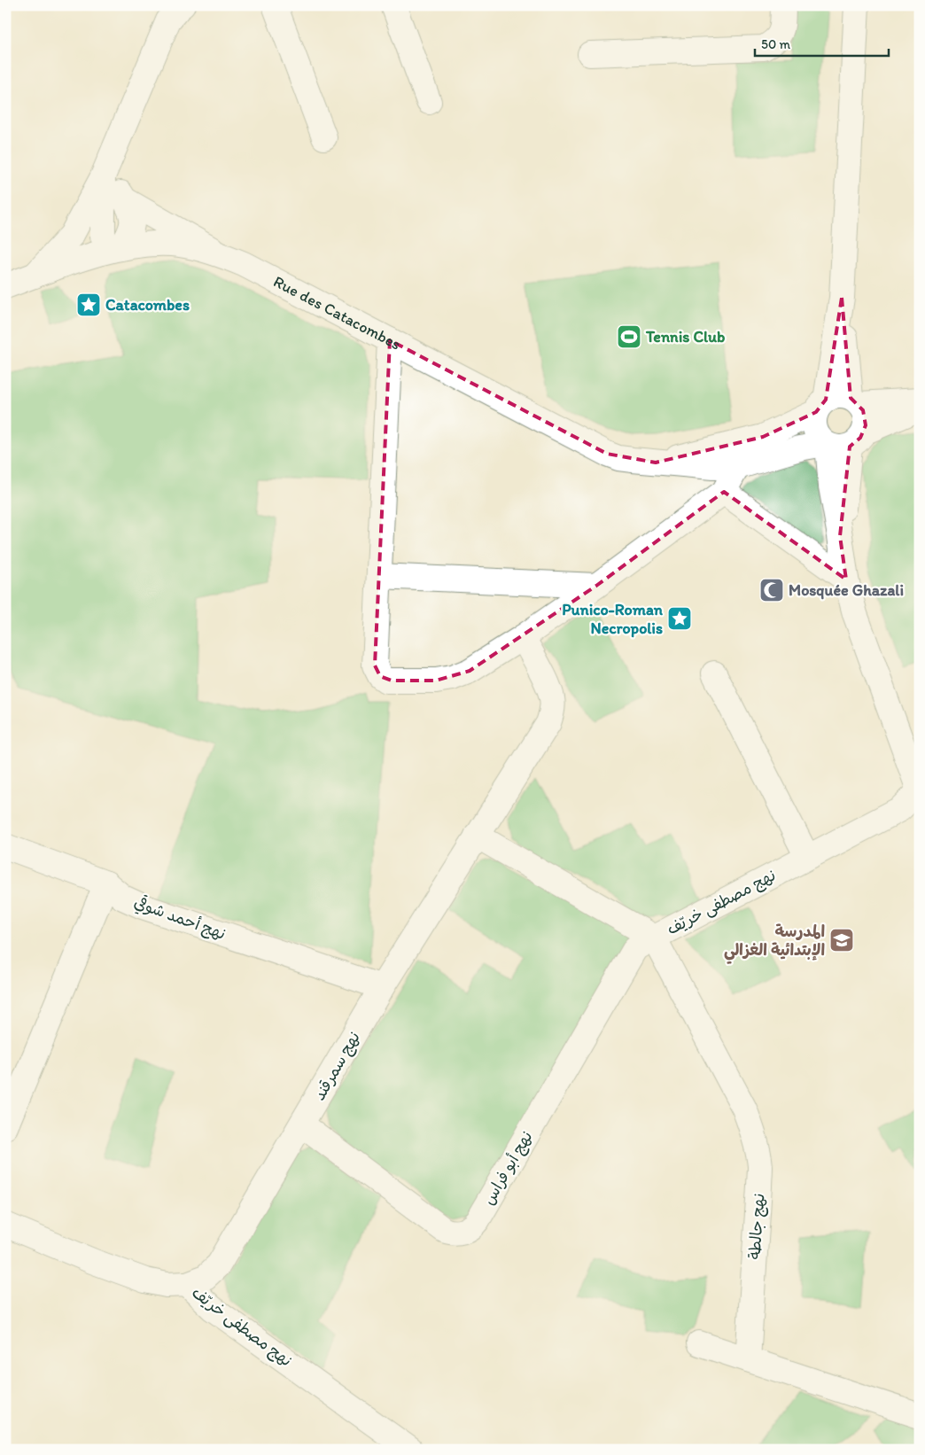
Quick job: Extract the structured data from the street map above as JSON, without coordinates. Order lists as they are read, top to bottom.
{
  "streets": {
    "street": [
      "Rue des Catacombes",
      "نهج مصطفى خريّف",
      "نهج أحمد شوقي",
      "نهج سمرقند",
      "نهج أبو فراس",
      "نهج جالطة"
    ]
  },
  "crossings": [
    ["نهج مصطفى خريّف", "نهج سمرقند"],
    ["نهج مصطفى خريّف", "نهج أبو فراس"],
    ["نهج مصطفى خريّف", "نهج جالطة"],
    ["نهج أحمد شوقي", "نهج سمرقند"],
    ["نهج سمرقند", "نهج أبو فراس"],
    ["نهج أبو فراس", "نهج جالطة"]
  ],
  "places": {
    "place": ["Catacombes", "Punico-Roman Necropolis"],
    "sports": ["Tennis Club"],
    "mosque": ["Mosquée Ghazali"],
    "school or university": ["المدرسة الإبتدائية الغزالي"]
  },
  "scale_bar": "50 m"
}
